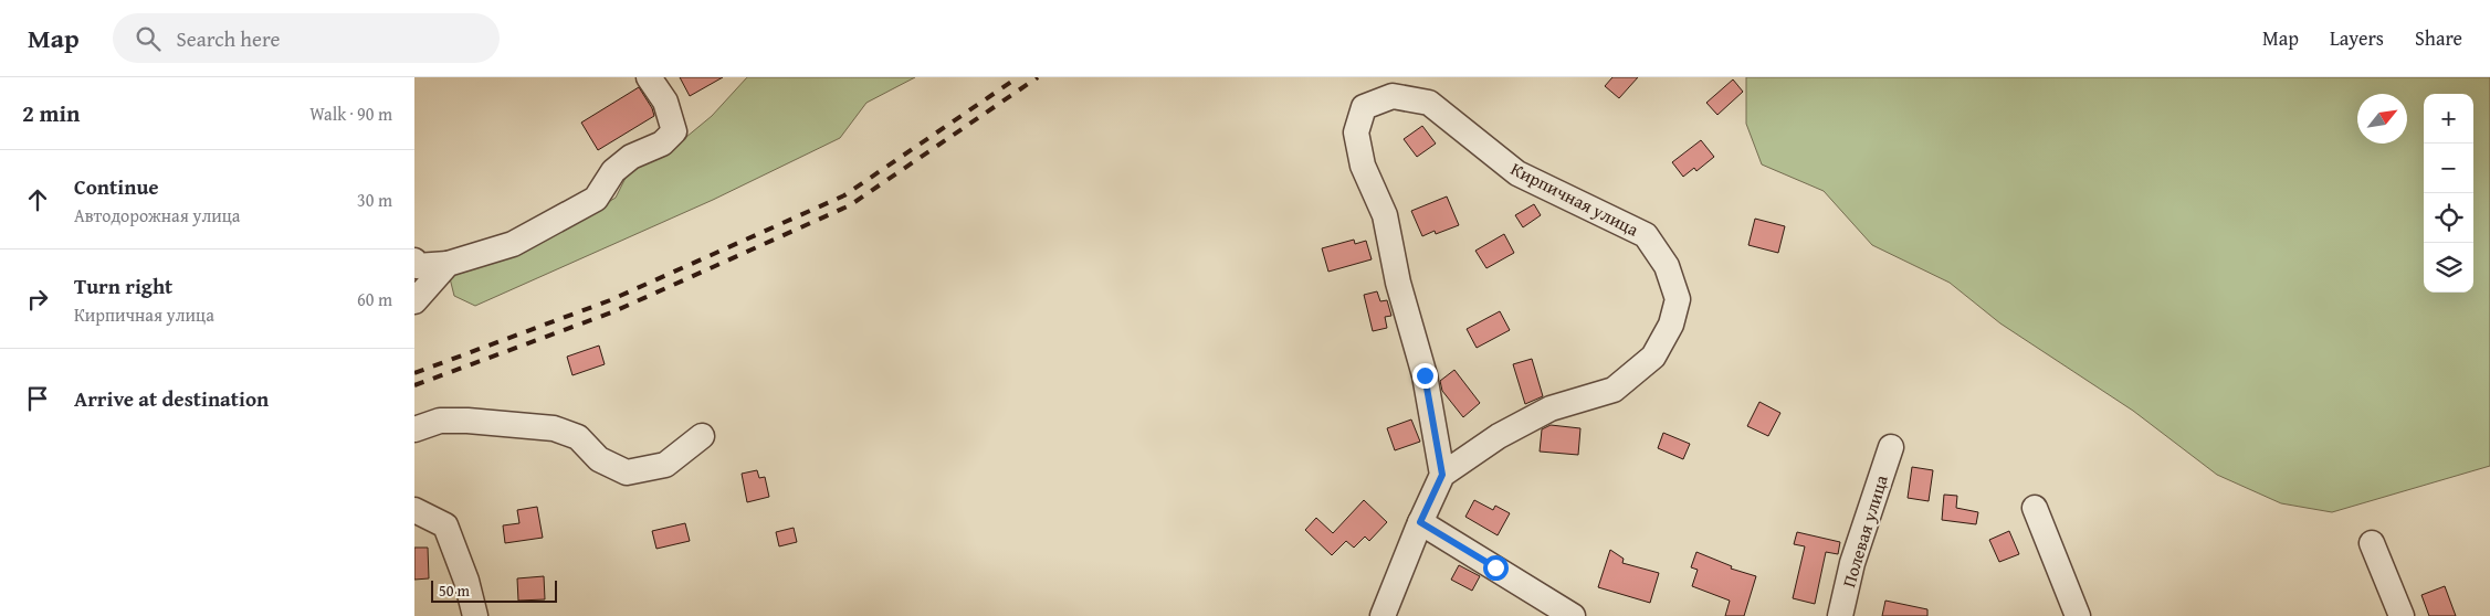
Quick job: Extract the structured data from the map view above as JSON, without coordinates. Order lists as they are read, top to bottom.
{
  "streets": {
    "street": ["Кирпичная улица", "Полевая улица"]
  },
  "scale_bar": "50 m",
  "north": "top right",
  "page": {
    "header": "Map",
    "search": "Search here",
    "nav": ["Map", "Layers", "Share"],
    "heading": ["2 min", "Walk · 90 m"],
    "map_buttons": ["+", "−"],
    "list": [
      ["Continue", "Автодорожная улица", "30 m"],
      ["Turn right", "Кирпичная улица", "60 m"],
      "Arrive at destination"
    ],
    "scale": "50 m"
  }
}
